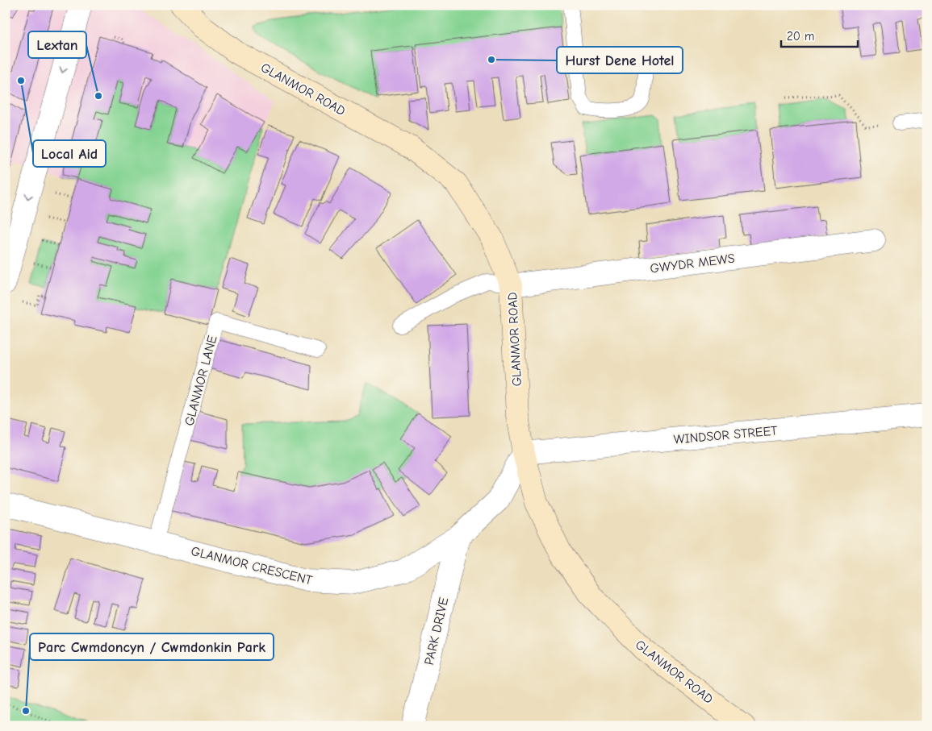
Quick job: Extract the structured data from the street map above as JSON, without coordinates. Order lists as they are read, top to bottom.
{
  "streets": {
    "street": [
      "GLANMOR ROAD",
      "GWYDR MEWS",
      "WINDSOR STREET",
      "GLANMOR CRESCENT",
      "PARK DRIVE"
    ],
    "lane": ["GLANMOR LANE"]
  },
  "crossings": [
    ["GLANMOR ROAD", "GWYDR MEWS"],
    ["GLANMOR ROAD", "WINDSOR STREET"],
    ["GLANMOR ROAD", "GLANMOR CRESCENT"],
    ["GLANMOR LANE", "GLANMOR CRESCENT"],
    ["WINDSOR STREET", "GLANMOR CRESCENT"],
    ["GLANMOR CRESCENT", "PARK DRIVE"]
  ],
  "places": [
    "Hurst Dene Hotel",
    "Local Aid",
    "Lextan",
    "Parc Cwmdoncyn / Cwmdonkin Park"
  ],
  "scale_bar": "20 m"
}
